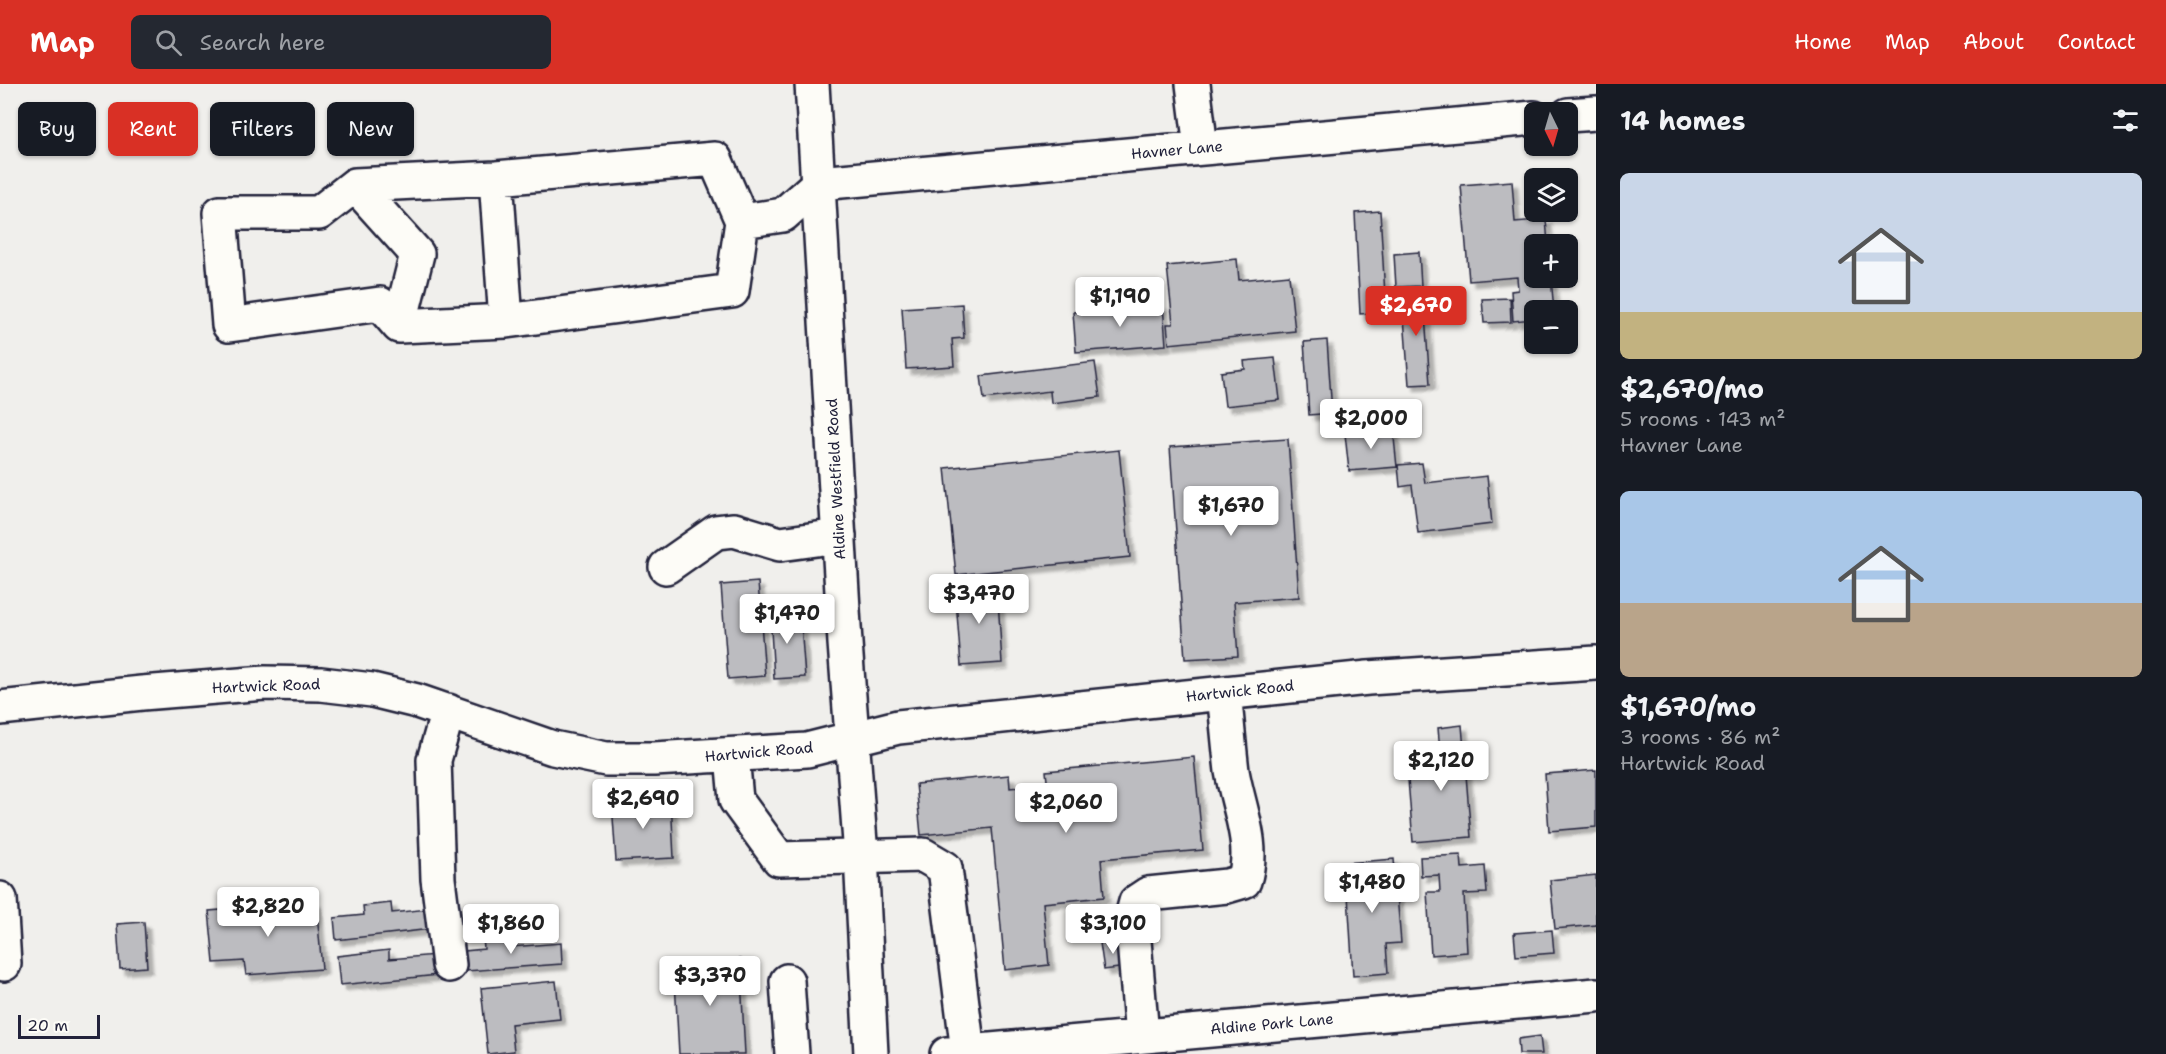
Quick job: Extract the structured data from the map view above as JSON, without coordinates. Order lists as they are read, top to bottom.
{
  "streets": {
    "street": [
      "Havner Lane",
      "Aldine Westfield Road",
      "Hartwick Road",
      "Aldine Park Lane"
    ]
  },
  "crossings": [
    ["Havner Lane", "Aldine Westfield Road"],
    ["Aldine Westfield Road", "Hartwick Road"]
  ],
  "scale_bar": "20 m",
  "north": "bottom",
  "page": {
    "header": "Map",
    "search": "Search here",
    "nav": [
      "Home",
      "Map",
      "About",
      "Contact"
    ],
    "heading": "14 homes",
    "map_buttons": ["+", "−"],
    "chip": [
      "Buy",
      "Rent",
      "Filters",
      "New"
    ],
    "list": [
      {
        "name": "$2,670/mo",
        "note": "5 rooms · 143 m² · Havner Lane"
      },
      {
        "name": "$1,670/mo",
        "note": "3 rooms · 86 m² · Hartwick Road"
      }
    ],
    "price": [
      "$1,190",
      "$2,670",
      "$2,000",
      "$1,670",
      "$3,470",
      "$1,470",
      "$2,120",
      "$2,690",
      "$2,060",
      "$1,480",
      "$2,820",
      "$1,860",
      "$3,100",
      "$3,370"
    ],
    "scale": "20 m"
  }
}
